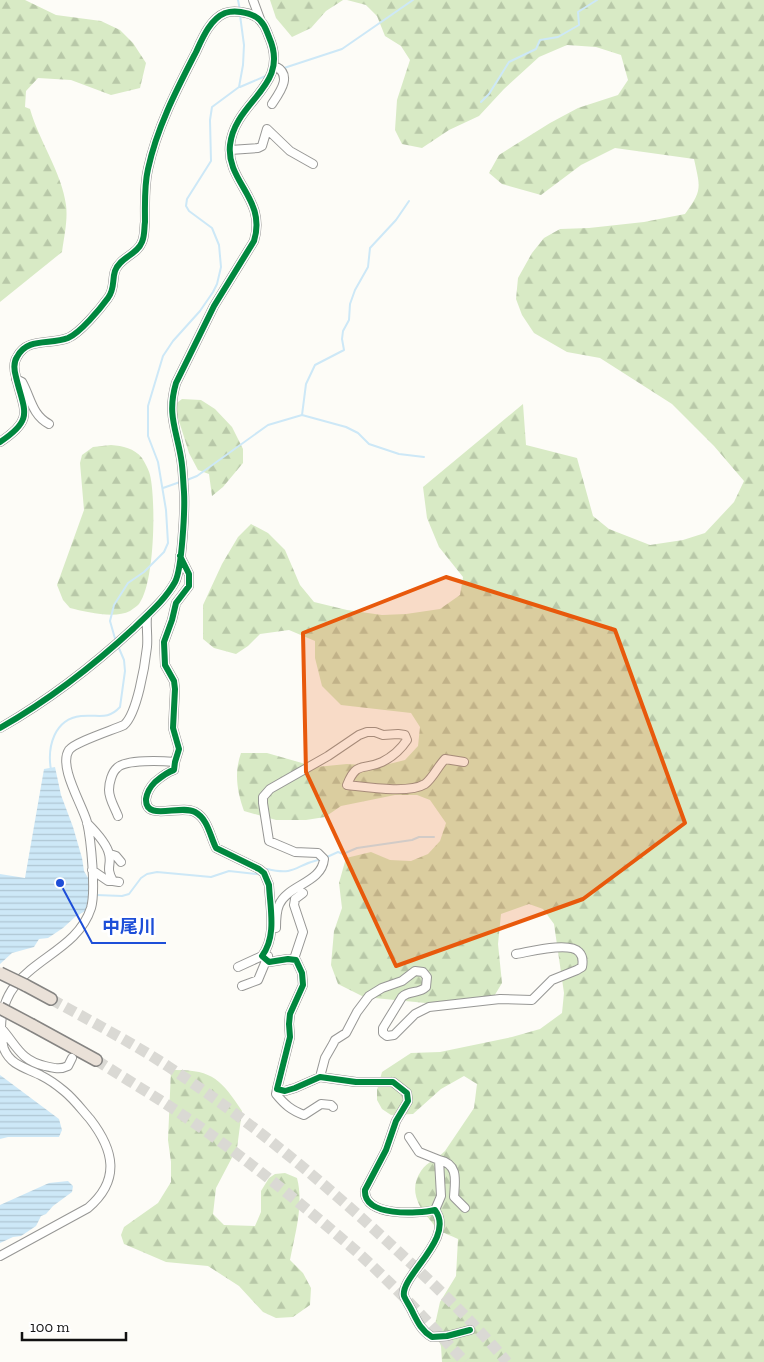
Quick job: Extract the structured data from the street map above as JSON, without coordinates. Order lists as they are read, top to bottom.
{
  "places": ["中尾川"],
  "scale_bar": "100 m"
}
